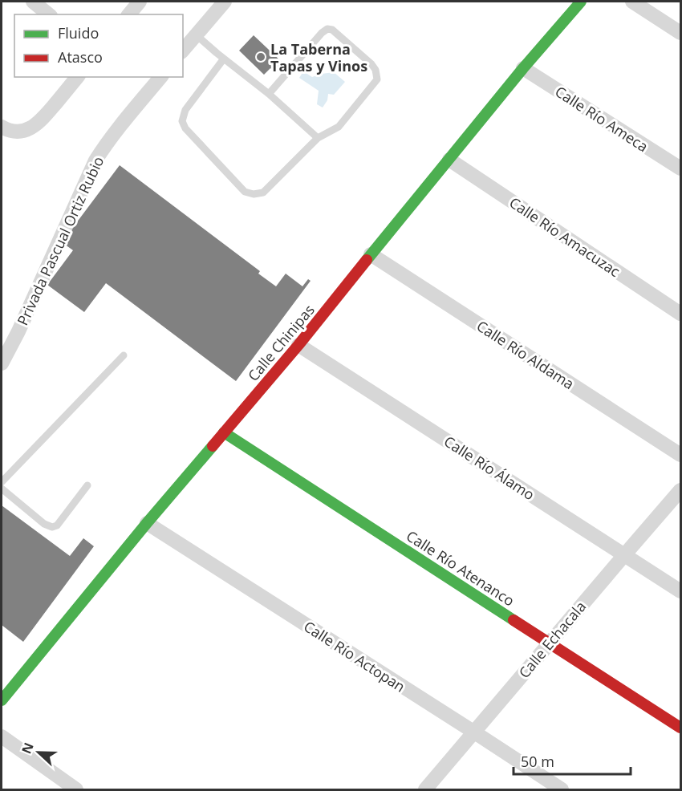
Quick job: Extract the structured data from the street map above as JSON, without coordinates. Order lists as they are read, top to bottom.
{
  "streets": {
    "street": [
      "Calle Río Ameca",
      "Calle Río Amacuzac",
      "Privada Pascual Ortiz Rubio",
      "Calle Chinipas",
      "Calle Río Aldama",
      "Calle Río Álamo",
      "Calle Río Atenanco",
      "Calle Echacala",
      "Calle Río Actopan"
    ]
  },
  "crossings": [
    ["Calle Río Ameca", "Calle Chinipas"],
    ["Calle Río Amacuzac", "Calle Chinipas"],
    ["Calle Chinipas", "Calle Río Aldama"],
    ["Calle Chinipas", "Calle Río Álamo"],
    ["Calle Chinipas", "Calle Río Atenanco"],
    ["Calle Chinipas", "Calle Río Actopan"],
    ["Calle Río Álamo", "Calle Echacala"],
    ["Calle Río Atenanco", "Calle Echacala"],
    ["Calle Echacala", "Calle Río Actopan"]
  ],
  "places": ["La Taberna Tapas y Vinos"],
  "legend": ["Fluido", "Atasco"],
  "scale_bar": "50 m",
  "north": "left"
}
